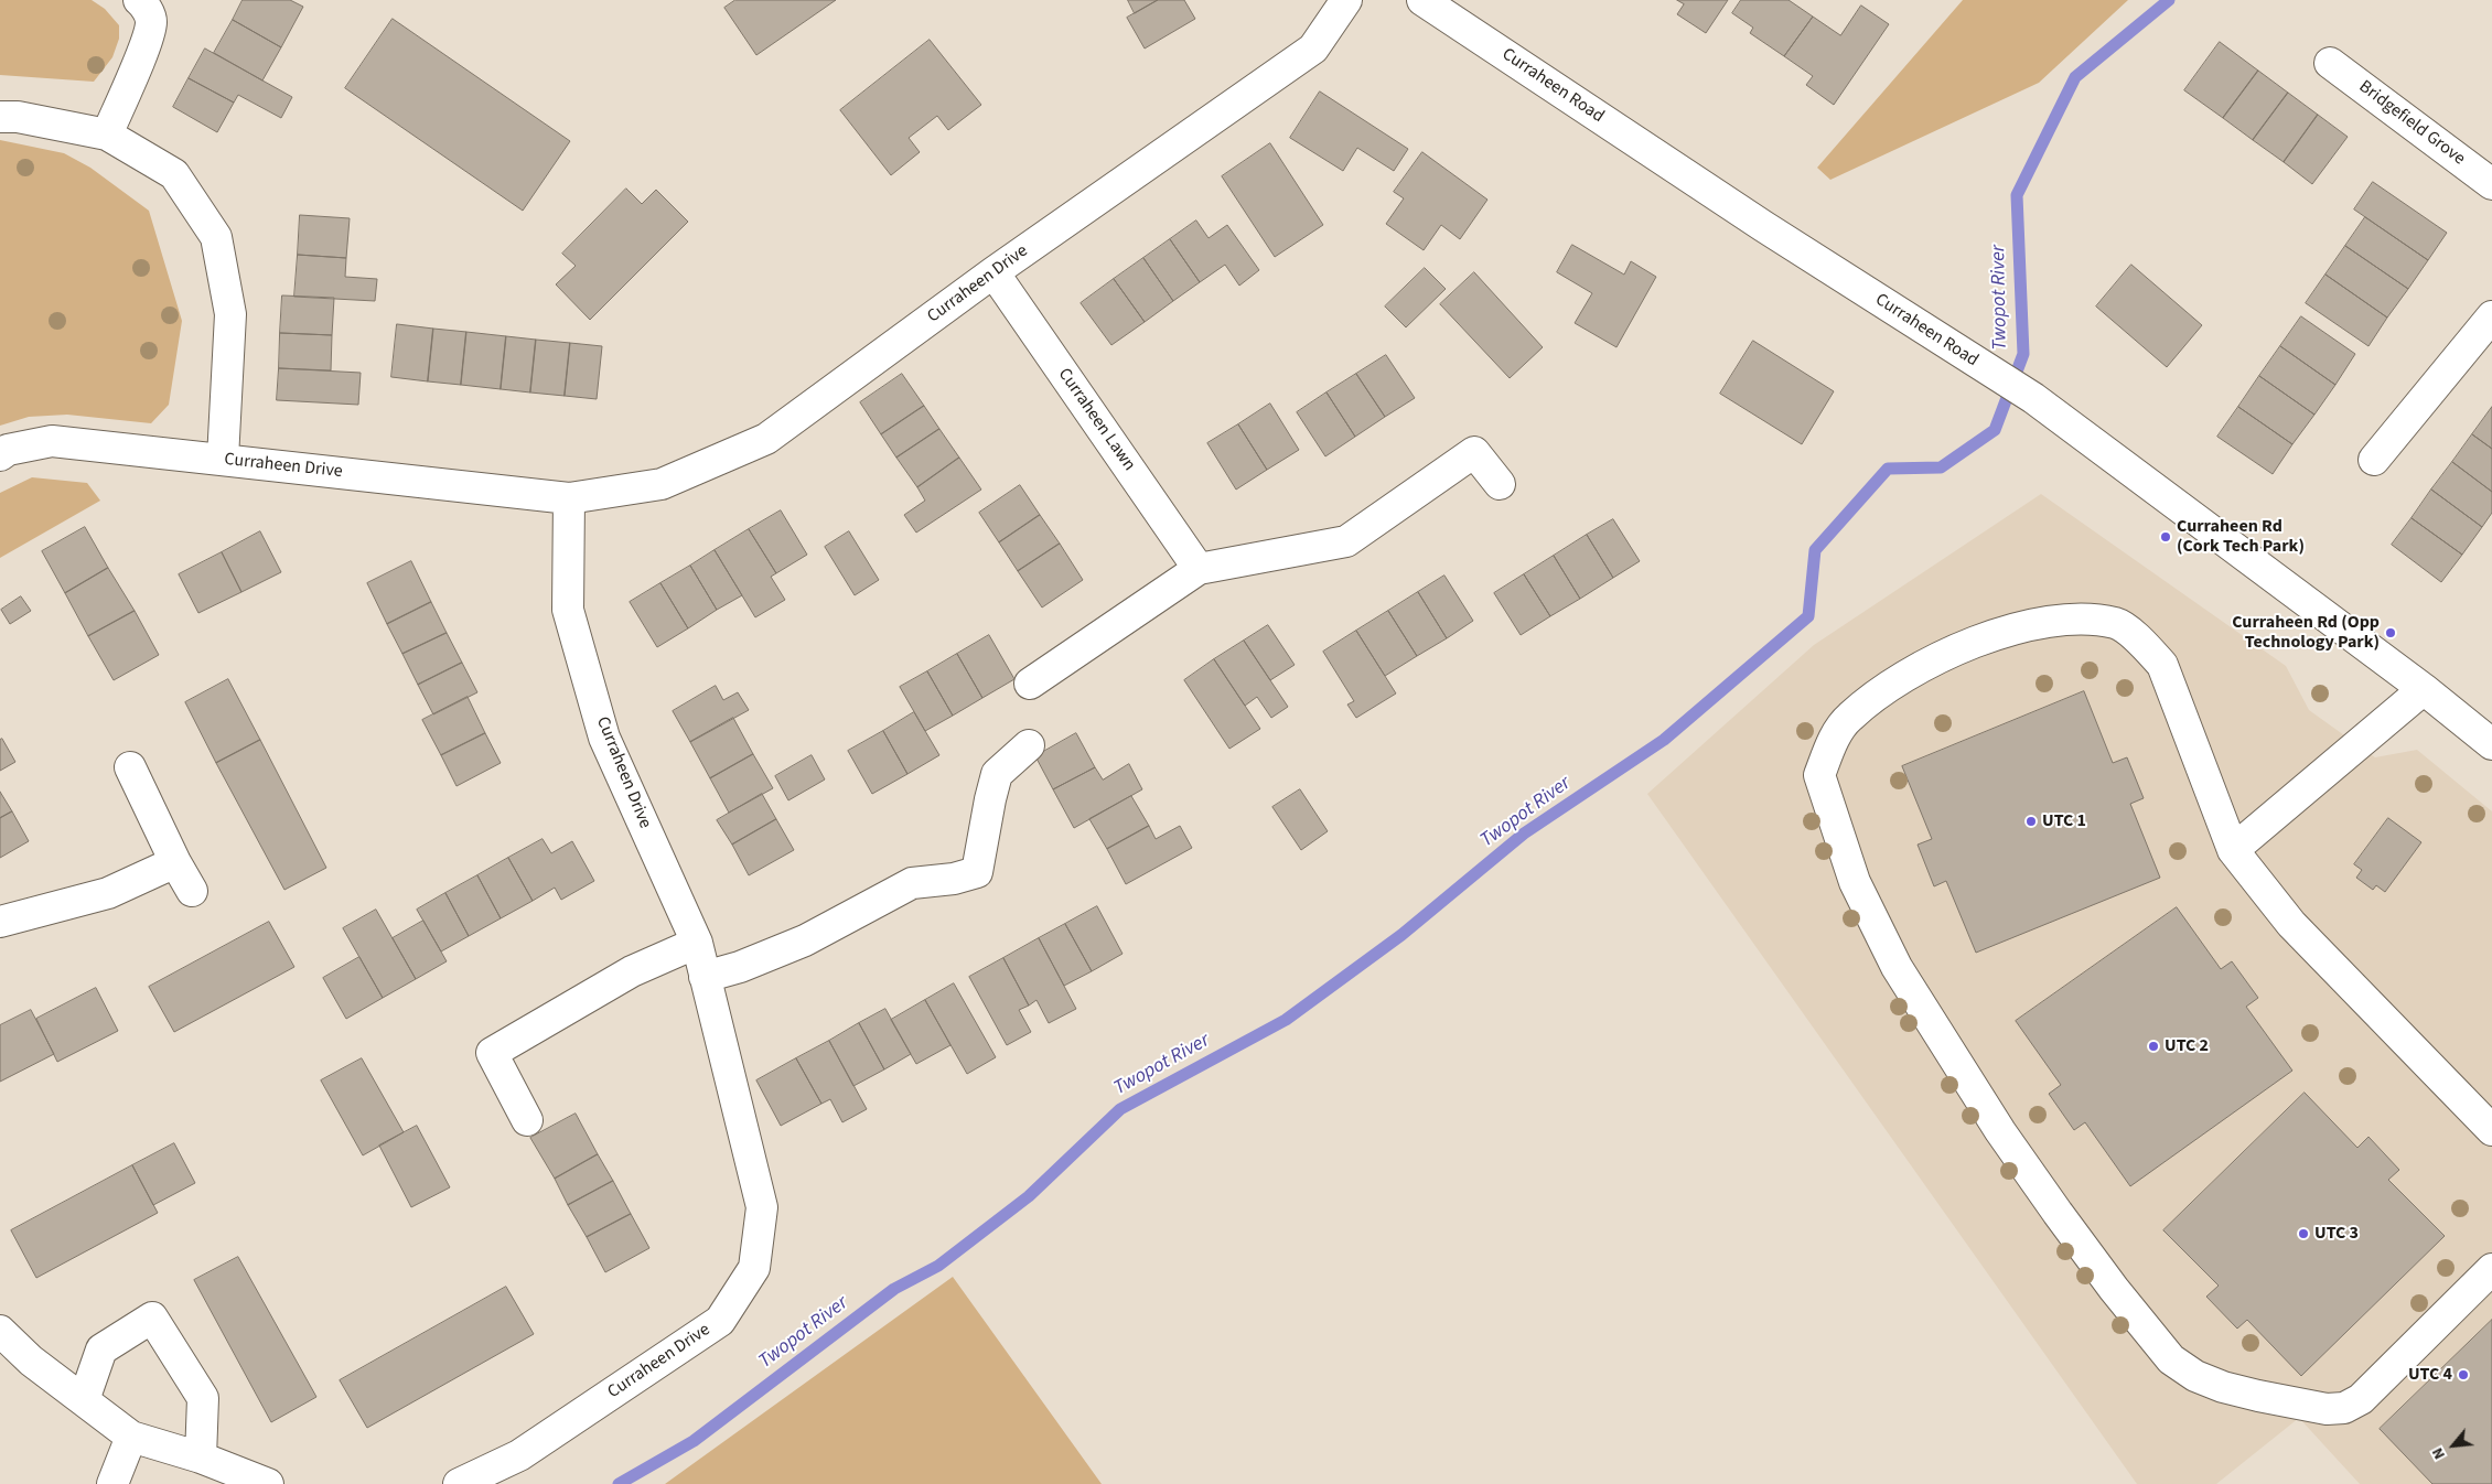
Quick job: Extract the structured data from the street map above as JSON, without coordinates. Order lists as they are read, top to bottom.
{
  "streets": {
    "street": [
      "Curraheen Road",
      "Bridgefield Grove",
      "Curraheen Drive",
      "Curraheen Lawn"
    ]
  },
  "crossings": [
    ["Curraheen Drive", "Curraheen Lawn"]
  ],
  "water": ["Twopot River"],
  "places": [
    "Curraheen Rd (Cork Tech Park)",
    "Curraheen Rd (Opp Technology Park)",
    "UTC 1",
    "UTC 2",
    "UTC 3",
    "UTC 4"
  ],
  "north": "bottom left"
}
